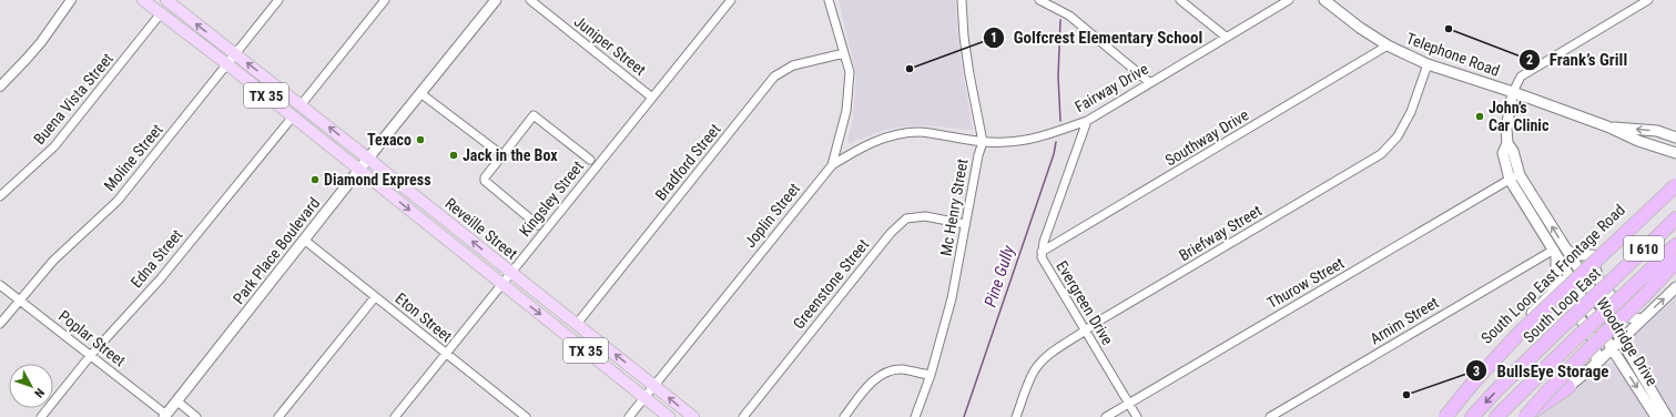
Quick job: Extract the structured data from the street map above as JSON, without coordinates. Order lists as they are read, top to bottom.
{
  "streets": {
    "highway": ["I 610", "South Loop East"],
    "main road": [
      "Telephone Road",
      "TX 35",
      "Reveille Street",
      "Park Place Boulevard",
      "South Loop East Frontage Road",
      "Woodridge Drive"
    ],
    "street": [
      "Juniper Street",
      "Fairway Drive",
      "Buena Vista Street",
      "Southway Drive",
      "Moline Street",
      "Bradford Street",
      "Kingsley Street",
      "Mc Henry Street",
      "Joplin Street",
      "Briefway Street",
      "Edna Street",
      "Thurow Street",
      "Greenstone Street",
      "Evergreen Drive",
      "Eton Street",
      "Arnim Street",
      "Poplar Street"
    ]
  },
  "crossings": [
    ["Juniper Street", "Kingsley Street"],
    ["Telephone Road", "Southway Drive"],
    ["Telephone Road", "Briefway Street"],
    ["Telephone Road", "Woodridge Drive"],
    ["Fairway Drive", "Mc Henry Street"],
    ["Fairway Drive", "Joplin Street"],
    ["Fairway Drive", "Evergreen Drive"],
    ["Buena Vista Street", "Reveille Street"],
    ["Southway Drive", "Evergreen Drive"],
    ["Moline Street", "Reveille Street"],
    ["Moline Street", "Poplar Street"],
    ["Bradford Street", "Joplin Street"],
    ["Bradford Street", "Reveille Street"],
    ["Kingsley Street", "Reveille Street"],
    ["Kingsley Street", "Eton Street"],
    ["Mc Henry Street", "Greenstone Street"],
    ["Joplin Street", "Reveille Street"],
    ["Reveille Street", "Park Place Boulevard"],
    ["Reveille Street", "Edna Street"],
    ["Briefway Street", "Evergreen Drive"],
    ["Park Place Boulevard", "Eton Street"],
    ["Park Place Boulevard", "Poplar Street"],
    ["Edna Street", "Poplar Street"],
    ["South Loop East Frontage Road", "Woodridge Drive"],
    ["Thurow Street", "Evergreen Drive"],
    ["Thurow Street", "Woodridge Drive"],
    ["Arnim Street", "Woodridge Drive"]
  ],
  "water": ["Pine Gully"],
  "places": [
    "Frank’s Grill",
    "Golfcrest Elementary School",
    "John’s Car Clinic",
    "Texaco",
    "Jack in the Box",
    "Diamond Express",
    "BullsEye Storage"
  ],
  "north": "bottom right"
}
